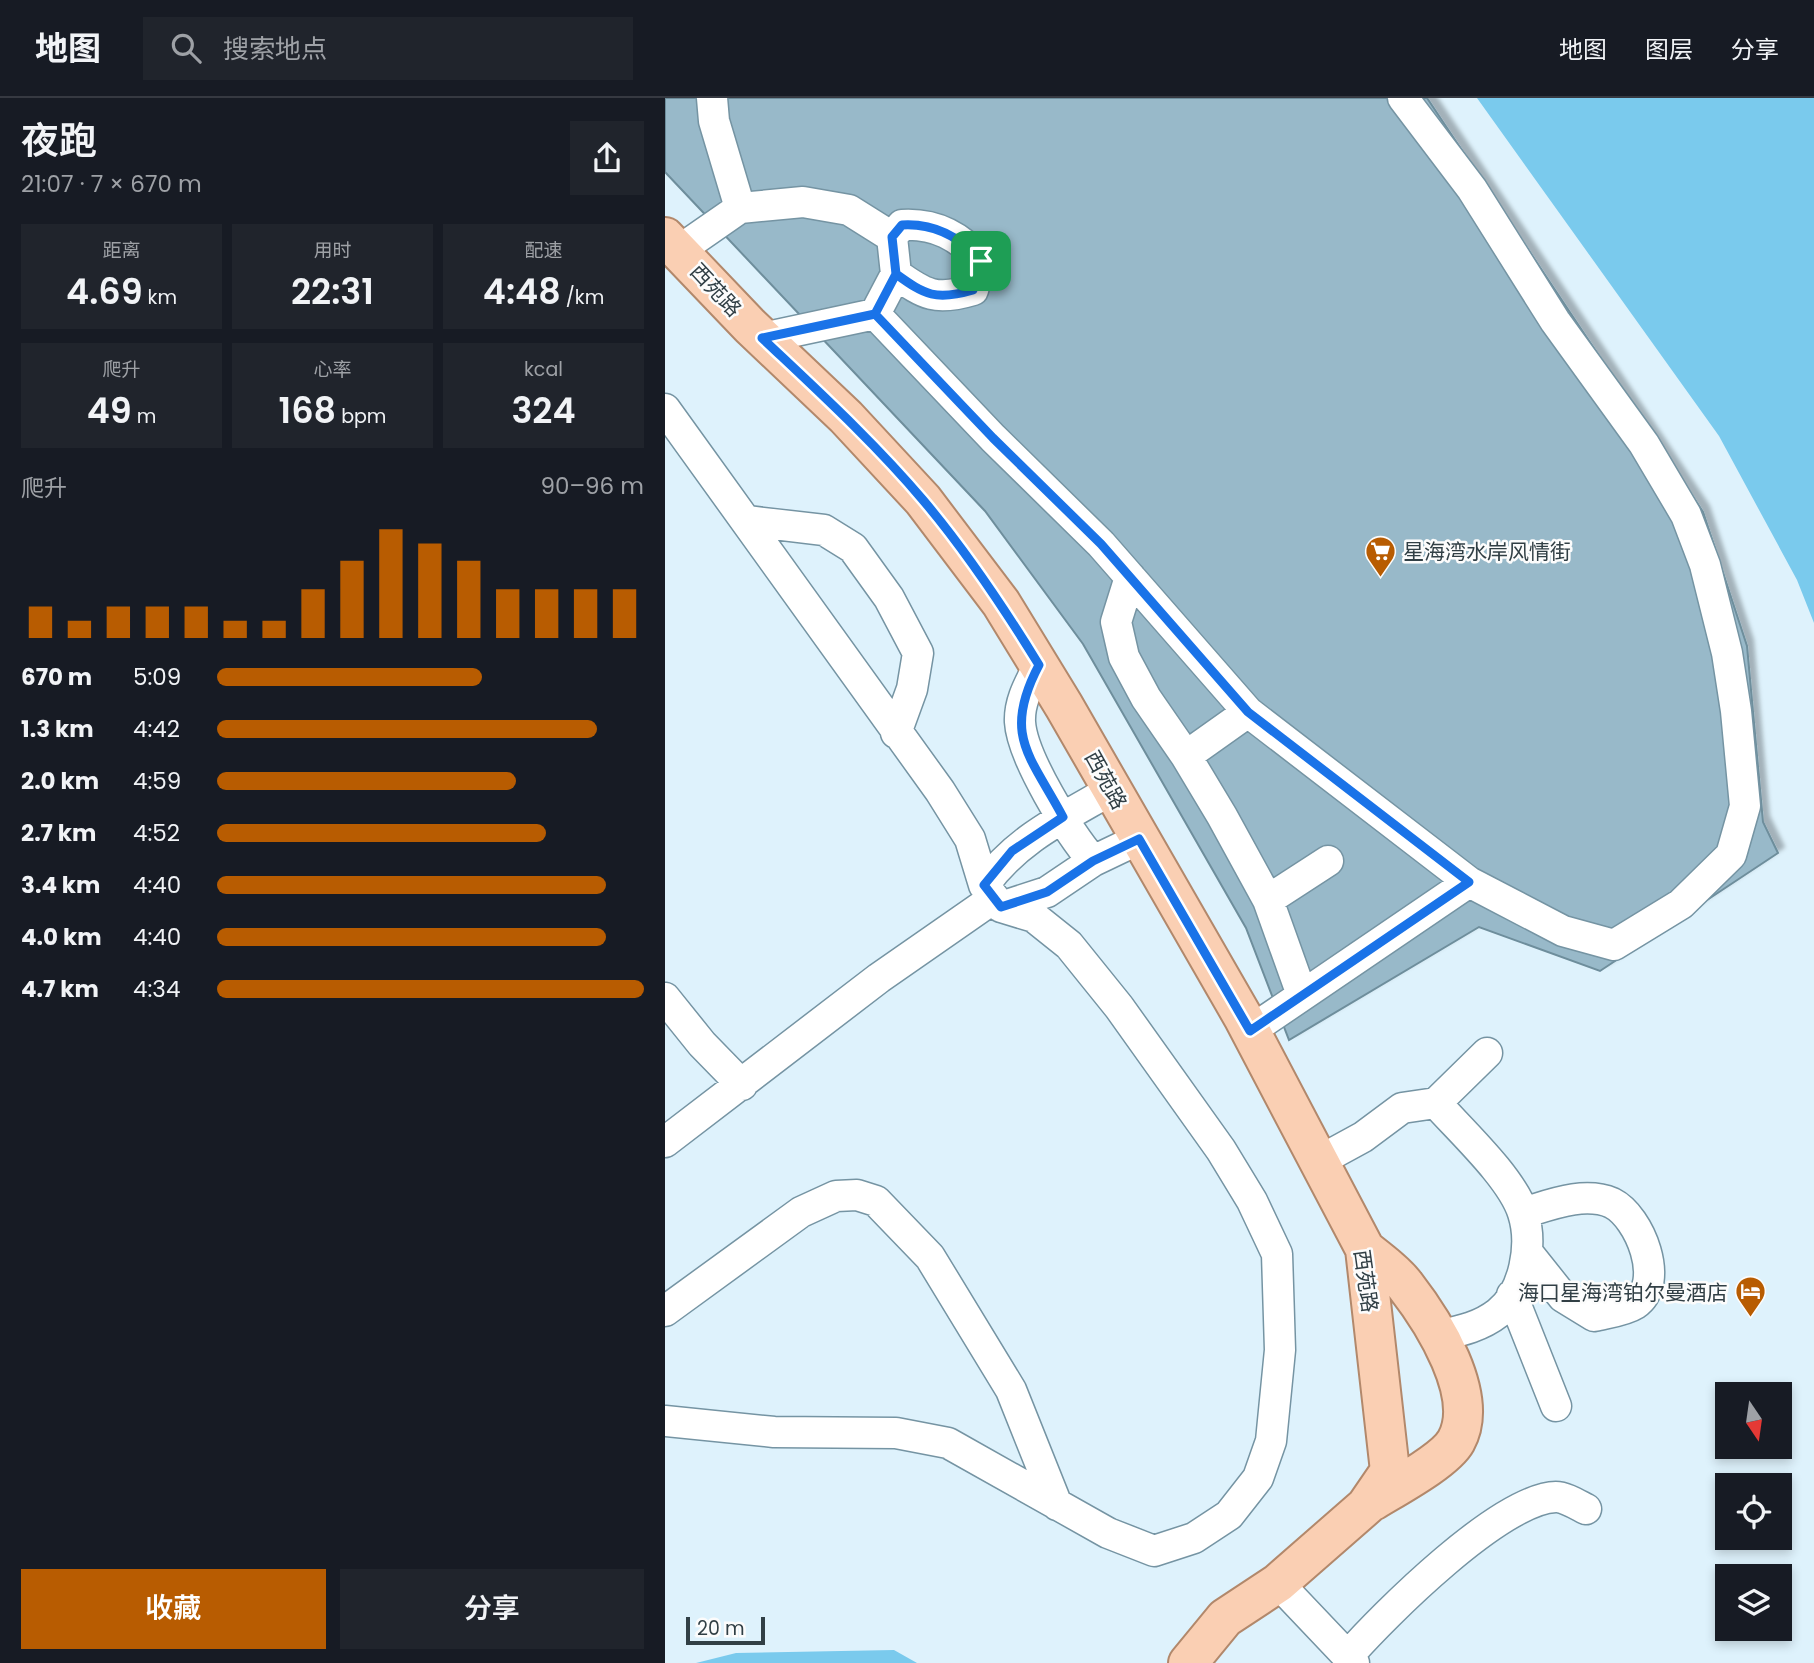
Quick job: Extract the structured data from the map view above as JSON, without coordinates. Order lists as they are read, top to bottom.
{
  "streets": {
    "main road": ["西苑路"]
  },
  "places": {
    "supermarket": ["星海湾水岸风情街"],
    "hotel": ["海口星海湾铂尔曼酒店"]
  },
  "scale_bar": "20 m",
  "north": "bottom",
  "page": {
    "header": "地图",
    "search": "搜索地点",
    "nav": ["地图", "图层", "分享"],
    "heading": ["夜跑", "21:07 · 7 × 670 m"],
    "stats": [
      ["距离", "4.69 km"],
      ["用时", "22:31"],
      ["配速", "4:48 /km"],
      ["爬升", "49 m"],
      ["心率", "168 bpm"],
      ["kcal", "324"]
    ],
    "chart": ["爬升", "90–96 m"],
    "list": [
      {
        "name": "670 m",
        "note": "5:09"
      },
      {
        "name": "1.3 km",
        "note": "4:42"
      },
      {
        "name": "2.0 km",
        "note": "4:59"
      },
      {
        "name": "2.7 km",
        "note": "4:52"
      },
      {
        "name": "3.4 km",
        "note": "4:40"
      },
      {
        "name": "4.0 km",
        "note": "4:40"
      },
      {
        "name": "4.7 km",
        "note": "4:34"
      }
    ],
    "buttons": ["收藏", "分享"],
    "scale": "20 m"
  }
}
